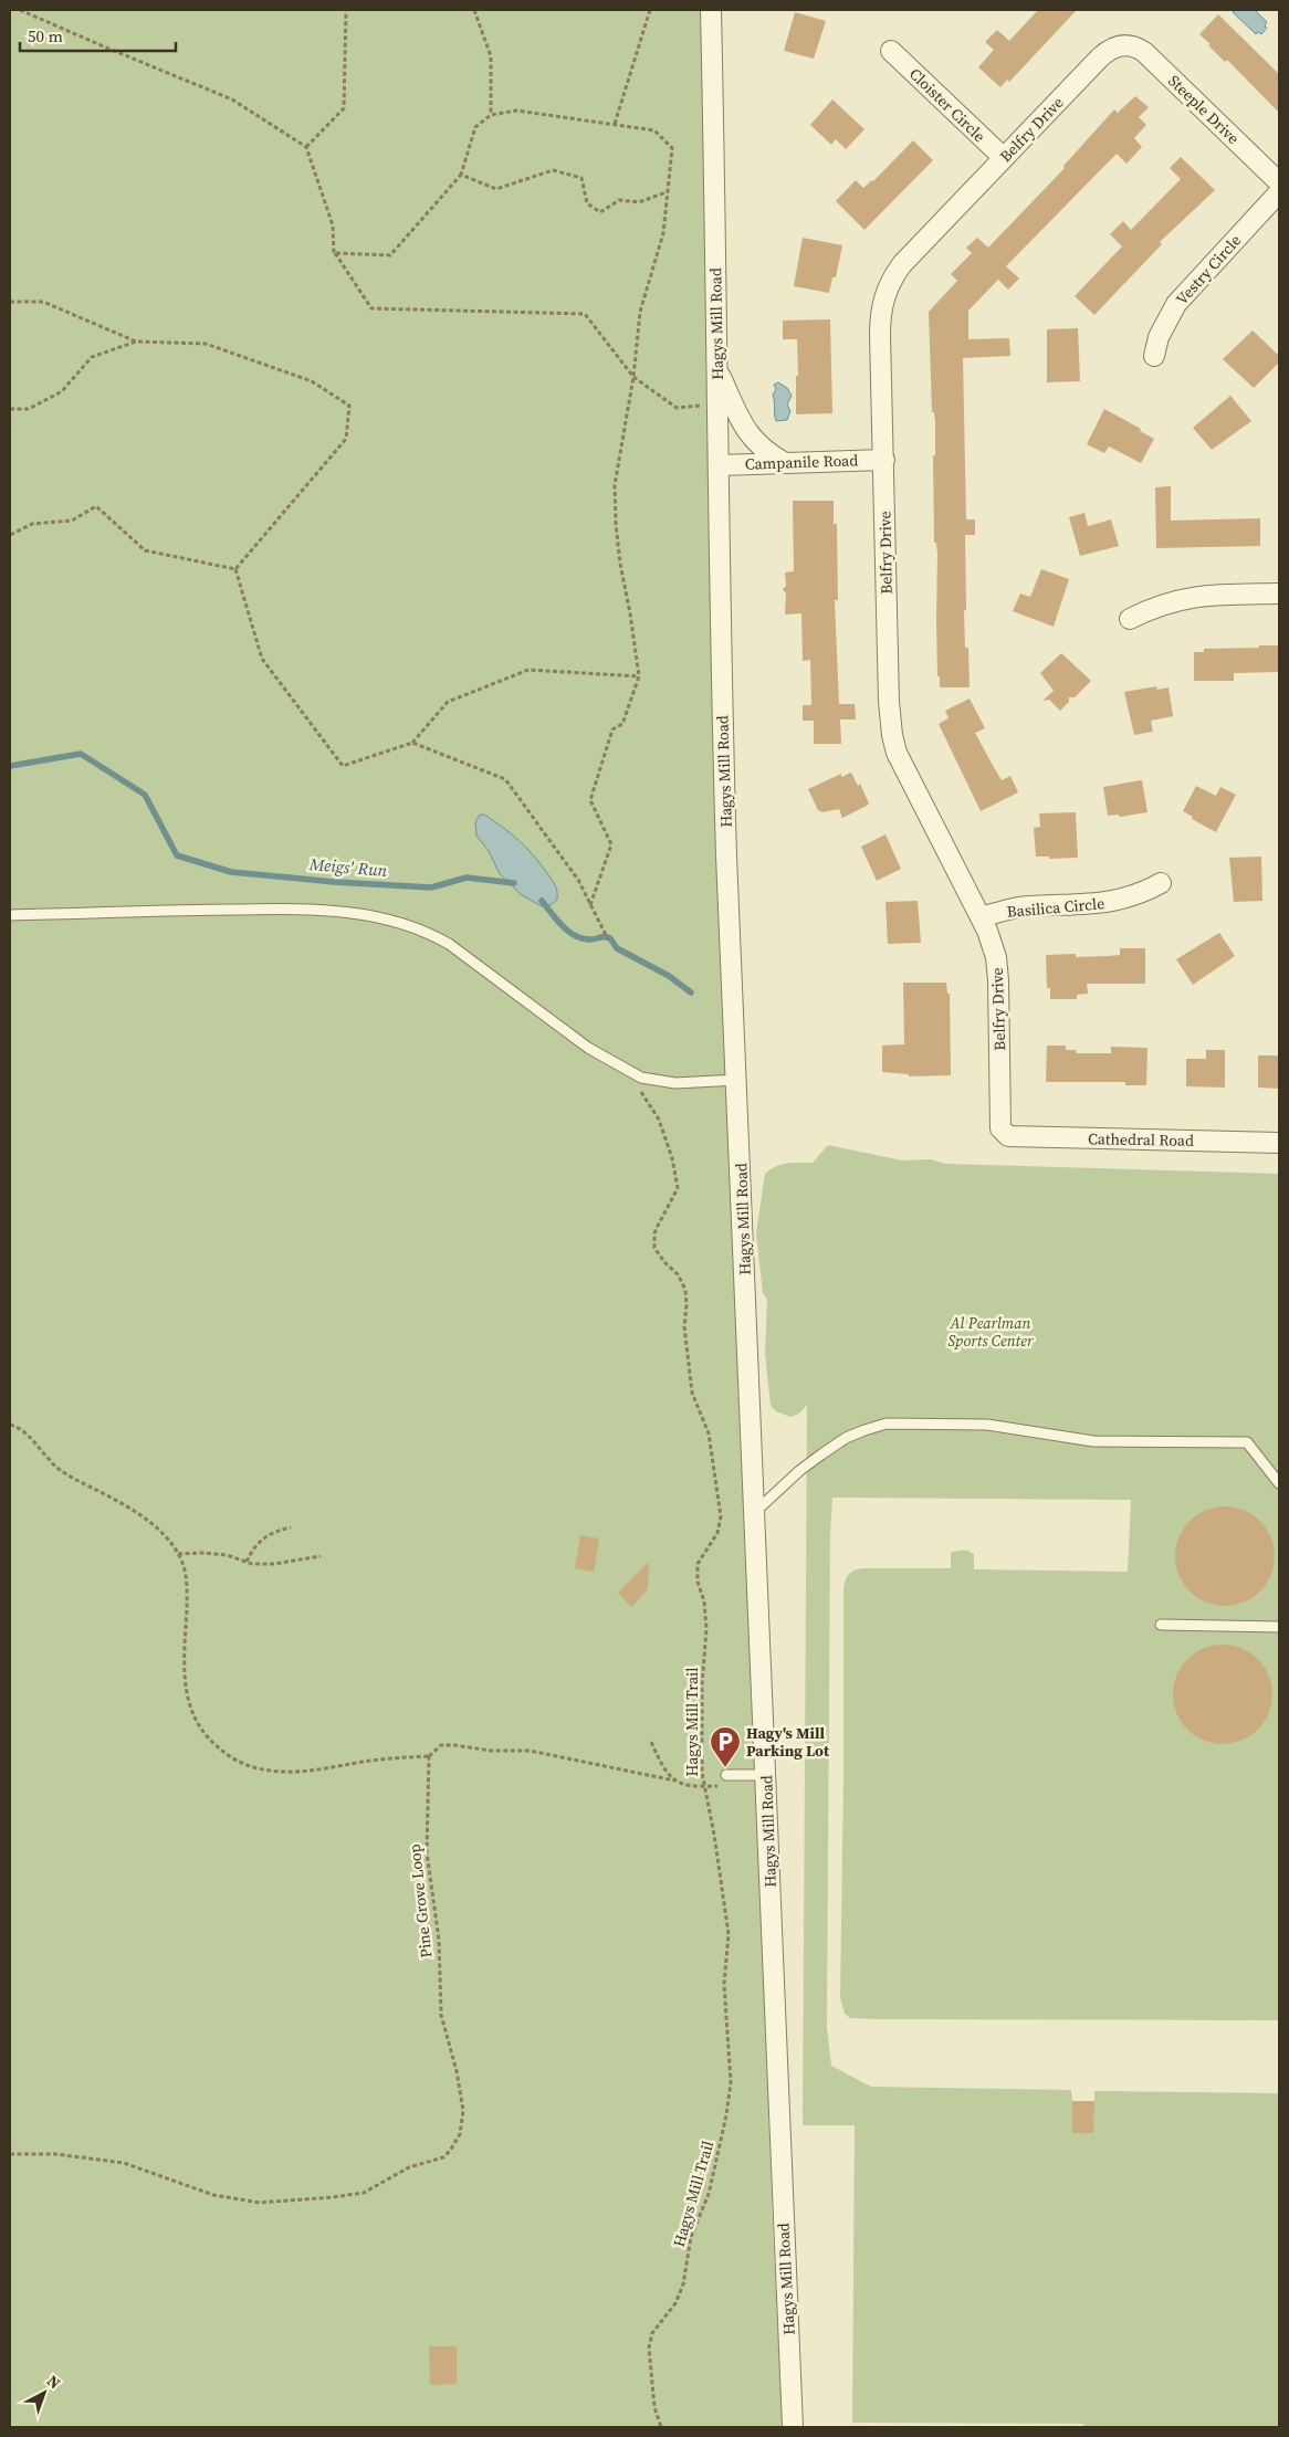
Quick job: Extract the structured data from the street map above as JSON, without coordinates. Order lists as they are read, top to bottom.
{
  "streets": {
    "street": [
      "Cloister Circle",
      "Steeple Drive",
      "Belfry Drive",
      "Vestry Circle",
      "Hagys Mill Road",
      "Campanile Road",
      "Basilica Circle",
      "Cathedral Road"
    ],
    "path": ["Hagys Mill Trail", "Pine Grove Loop"]
  },
  "crossings": [
    ["Cloister Circle", "Belfry Drive"],
    ["Steeple Drive", "Belfry Drive"],
    ["Belfry Drive", "Campanile Road"],
    ["Belfry Drive", "Basilica Circle"],
    ["Belfry Drive", "Cathedral Road"],
    ["Hagys Mill Road", "Campanile Road"]
  ],
  "water": ["Meigs' Run"],
  "parks": ["Al Pearlman Sports Center"],
  "places": {
    "parking": ["Hagy's Mill Parking Lot"]
  },
  "scale_bar": "50 m",
  "north": "top right"
}
